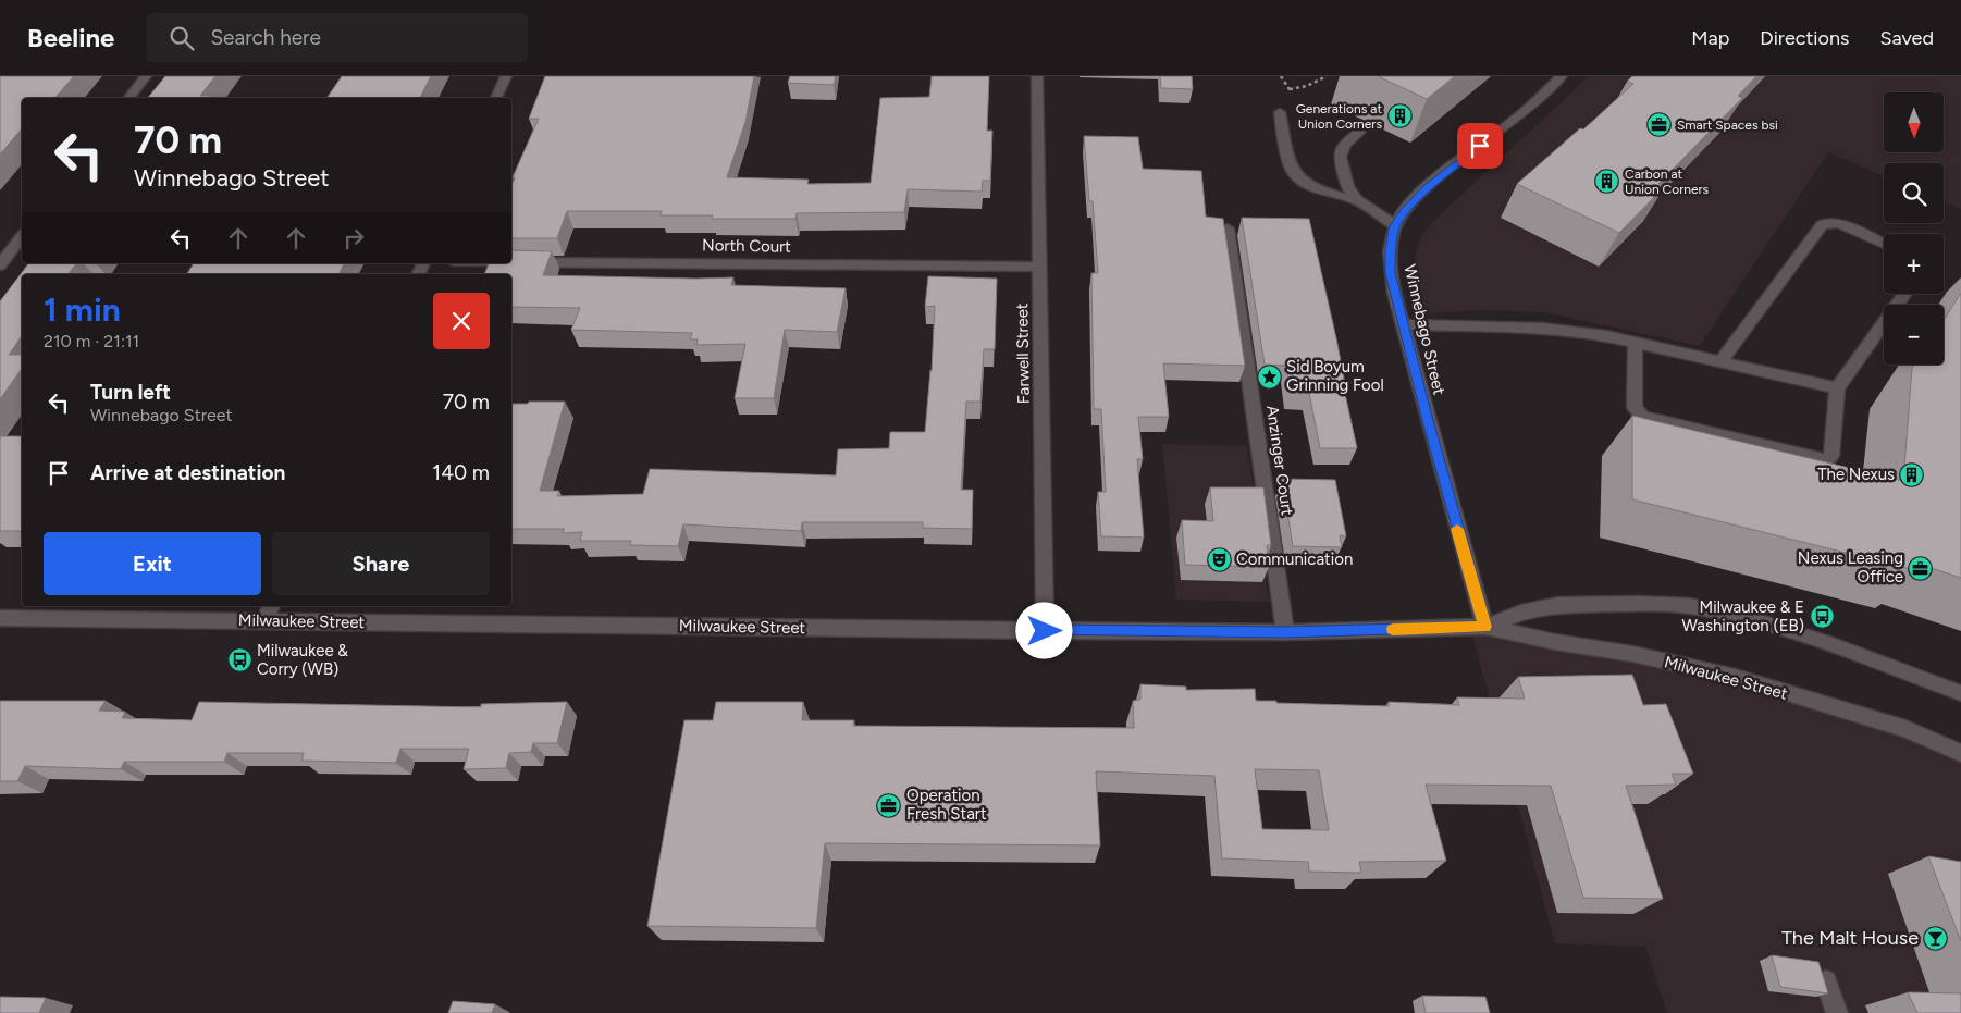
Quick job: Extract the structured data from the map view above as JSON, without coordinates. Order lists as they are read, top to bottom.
{
  "streets": {
    "street": [
      "North Court",
      "Winnebago Street",
      "Farwell Street",
      "Anzinger Court",
      "Milwaukee Street"
    ]
  },
  "crossings": [
    ["North Court", "Farwell Street"],
    ["Winnebago Street", "Milwaukee Street"],
    ["Farwell Street", "Milwaukee Street"],
    ["Anzinger Court", "Milwaukee Street"]
  ],
  "places": {
    "building": ["Generations at Union Corners", "Carbon at Union Corners", "The Nexus"],
    "office": ["Smart Spaces bsi", "Nexus Leasing Office", "Operation Fresh Start"],
    "place": ["Sid Boyum Grinning Fool"],
    "theatre": ["Communication"],
    "bus stop": ["Milwaukee & E Washington (EB)", "Milwaukee & Corry (WB)"],
    "bar": ["The Malt House"]
  },
  "north": "bottom",
  "page": {
    "header": "Beeline",
    "search": "Search here",
    "nav": ["Map", "Directions", "Saved"],
    "map_buttons": ["+", "−"],
    "turn": ["70 m", "Winnebago Street"],
    "heading": ["1 min", "210 m · 21:11"],
    "list": [
      {
        "name": "Turn left",
        "note": "Winnebago Street",
        "value": "70 m"
      },
      {
        "name": "Arrive at destination",
        "value": "140 m"
      }
    ],
    "buttons": ["Exit", "Share"]
  }
}
